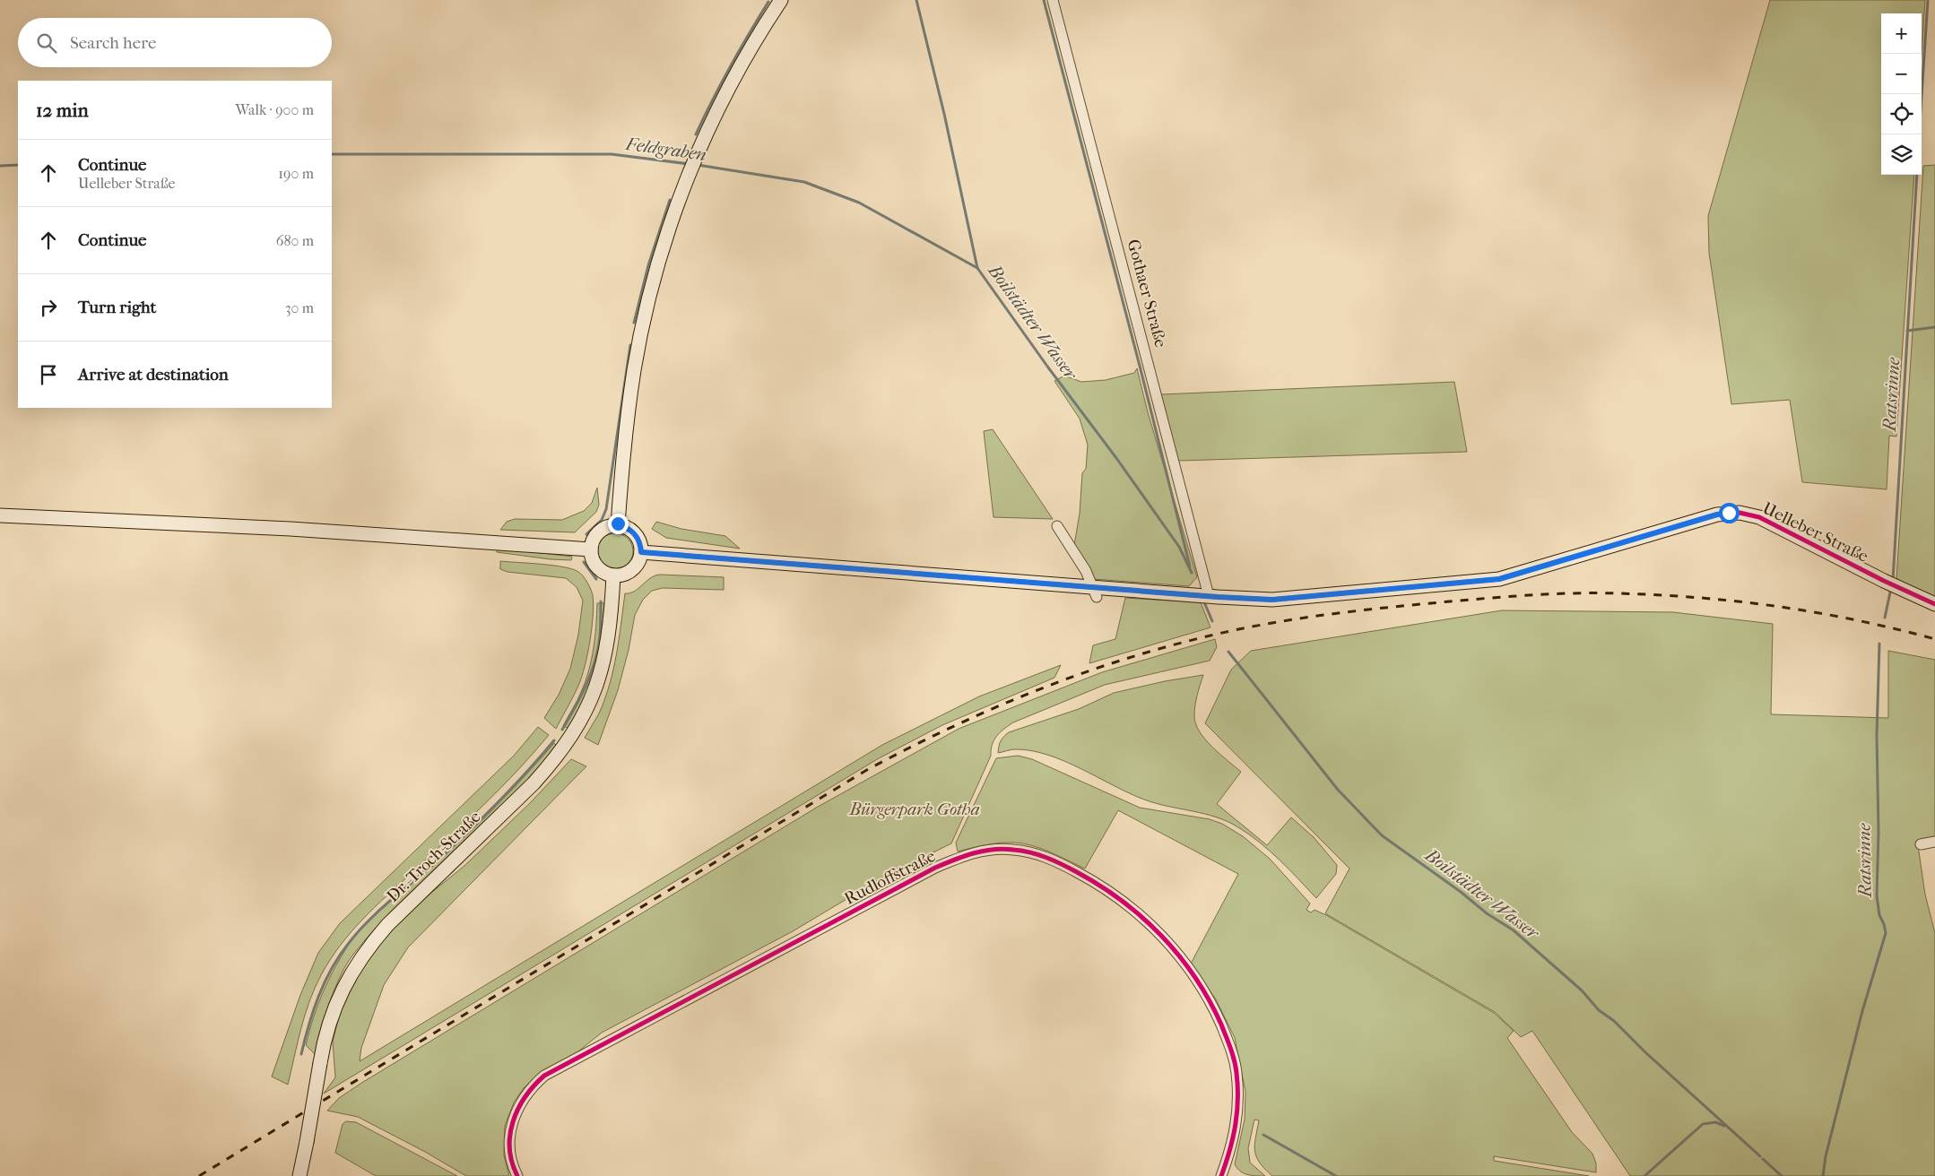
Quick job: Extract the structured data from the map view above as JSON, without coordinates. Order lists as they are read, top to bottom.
{
  "streets": {
    "street": [
      "Gothaer Straße",
      "Uelleber Straße",
      "Dr.-Troch-Straße",
      "Rudloffstraße"
    ]
  },
  "crossings": [
    ["Gothaer Straße", "Uelleber Straße"],
    ["Uelleber Straße", "Dr.-Troch-Straße"]
  ],
  "water": ["Feldgraben", "Boilstädter Wasser", "Ratsrinne"],
  "parks": ["Bürgerpark Gotha"],
  "page": {
    "map_buttons": ["+", "−"],
    "search": "Search here",
    "heading": ["12 min", "Walk · 900 m"],
    "list": [
      ["Continue", "Uelleber Straße", "190 m"],
      ["Continue", "680 m"],
      ["Turn right", "30 m"],
      "Arrive at destination"
    ]
  }
}
